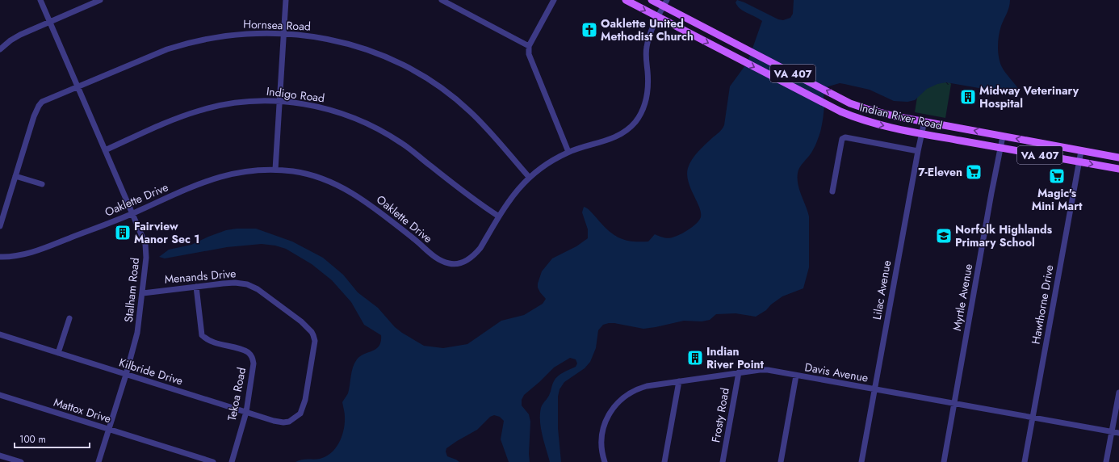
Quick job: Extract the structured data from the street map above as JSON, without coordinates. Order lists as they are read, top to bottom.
{
  "streets": {
    "main road": ["VA 407", "Indian River Road"],
    "street": [
      "Hornsea Road",
      "Indigo Road",
      "Oaklette Drive",
      "Menands Drive",
      "Stalham Road",
      "Lilac Avenue",
      "Myrtle Avenue",
      "Hawthorne Drive",
      "Kilbride Drive",
      "Davis Avenue",
      "Tekoa Road",
      "Mattox Drive",
      "Frosty Road"
    ]
  },
  "crossings": [
    ["Hornsea Road", "Oaklette Drive"],
    ["Hornsea Road", "Stalham Road"],
    ["Indigo Road", "Oaklette Drive"],
    ["Indigo Road", "Stalham Road"],
    ["Indian River Road", "Oaklette Drive"],
    ["Indian River Road", "Lilac Avenue"],
    ["Indian River Road", "Myrtle Avenue"],
    ["Indian River Road", "Hawthorne Drive"],
    ["Oaklette Drive", "Stalham Road"],
    ["Menands Drive", "Stalham Road"],
    ["Menands Drive", "Kilbride Drive"],
    ["Menands Drive", "Tekoa Road"],
    ["Stalham Road", "Kilbride Drive"],
    ["Stalham Road", "Mattox Drive"],
    ["Lilac Avenue", "Davis Avenue"],
    ["Myrtle Avenue", "Davis Avenue"],
    ["Hawthorne Drive", "Davis Avenue"],
    ["Kilbride Drive", "Tekoa Road"],
    ["Davis Avenue", "Frosty Road"]
  ],
  "places": {
    "church": ["Oaklette United Methodist Church"],
    "building": ["Midway Veterinary Hospital", "Fairview Manor Sec 1", "Indian River Point"],
    "supermarket": ["7-Eleven", "Magic's Mini Mart"],
    "school or university": ["Norfolk Highlands Primary School"]
  },
  "scale_bar": "100 m"
}
